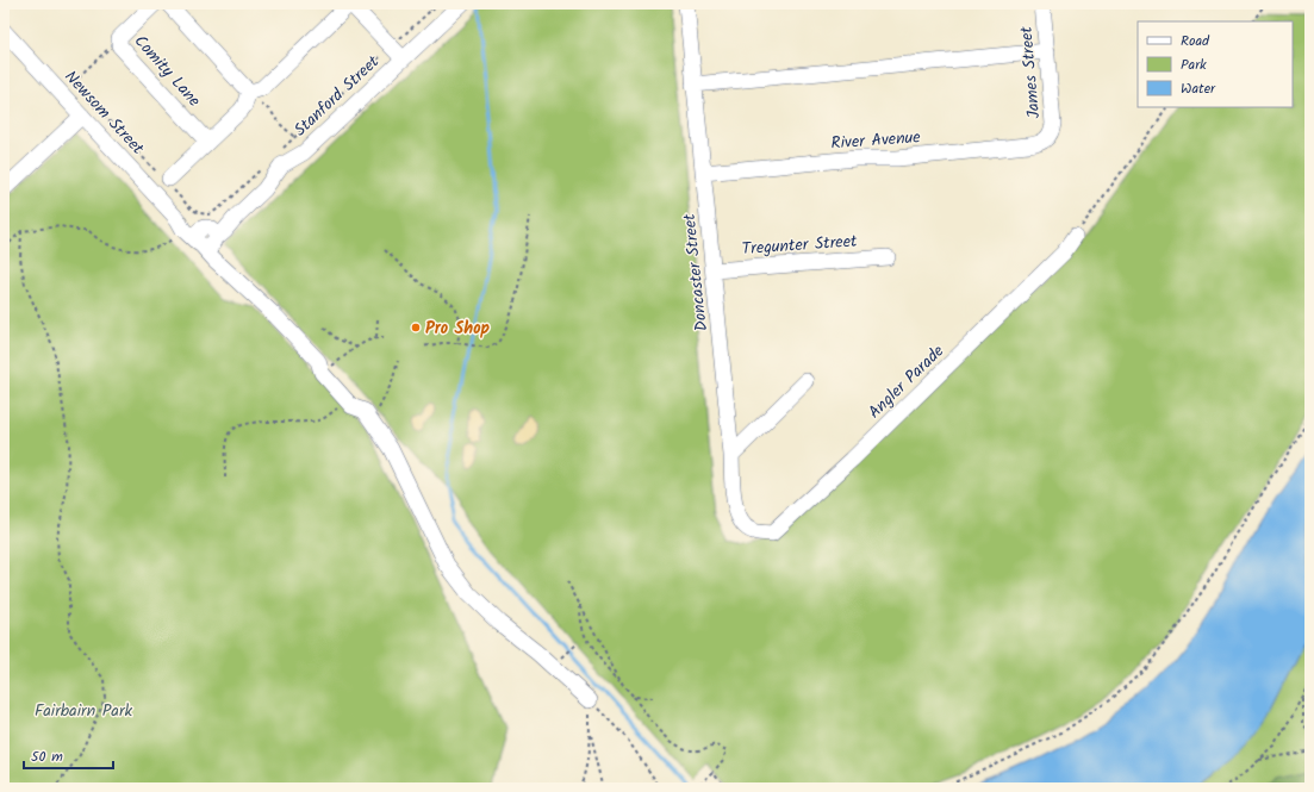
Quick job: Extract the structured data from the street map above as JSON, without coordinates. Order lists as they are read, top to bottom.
{
  "streets": {
    "street": [
      "Comity Lane",
      "James Street",
      "Stanford Street",
      "Newsom Street",
      "River Avenue",
      "Tregunter Street",
      "Doncaster Street",
      "Angler Parade"
    ]
  },
  "crossings": [
    ["James Street", "River Avenue"],
    ["Stanford Street", "Newsom Street"],
    ["River Avenue", "Doncaster Street"],
    ["Tregunter Street", "Doncaster Street"],
    ["Doncaster Street", "Angler Parade"]
  ],
  "parks": ["Fairbairn Park"],
  "places": ["Pro Shop"],
  "legend": ["Road", "Park", "Water"],
  "scale_bar": "50 m"
}
